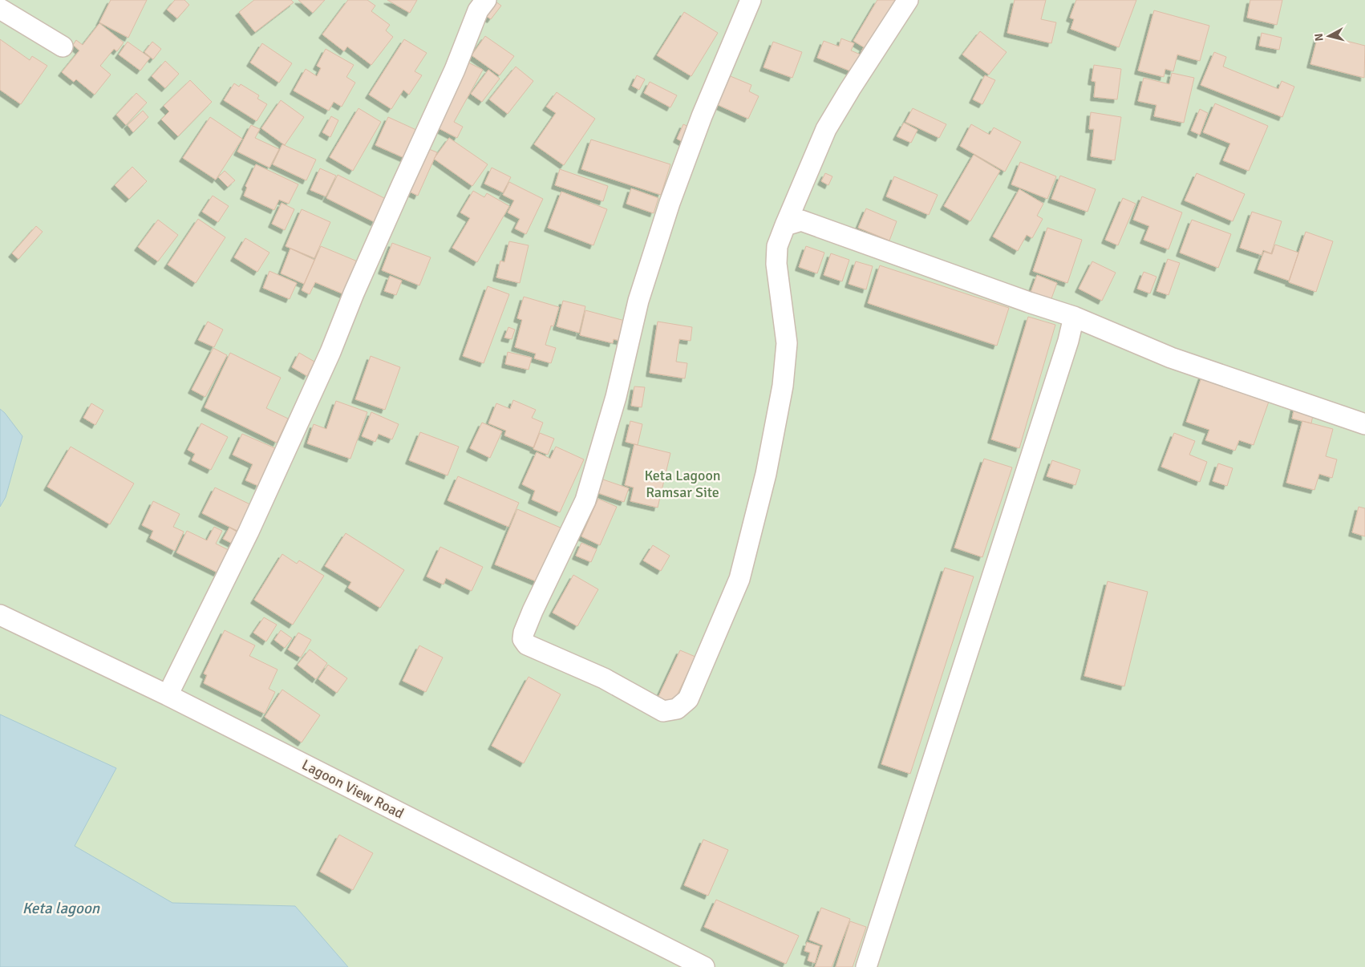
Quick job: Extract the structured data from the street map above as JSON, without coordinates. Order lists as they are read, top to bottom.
{
  "streets": {
    "street": ["Lagoon View Road"]
  },
  "water": ["Keta lagoon"],
  "parks": ["Keta Lagoon Ramsar Site"],
  "north": "left"
}
